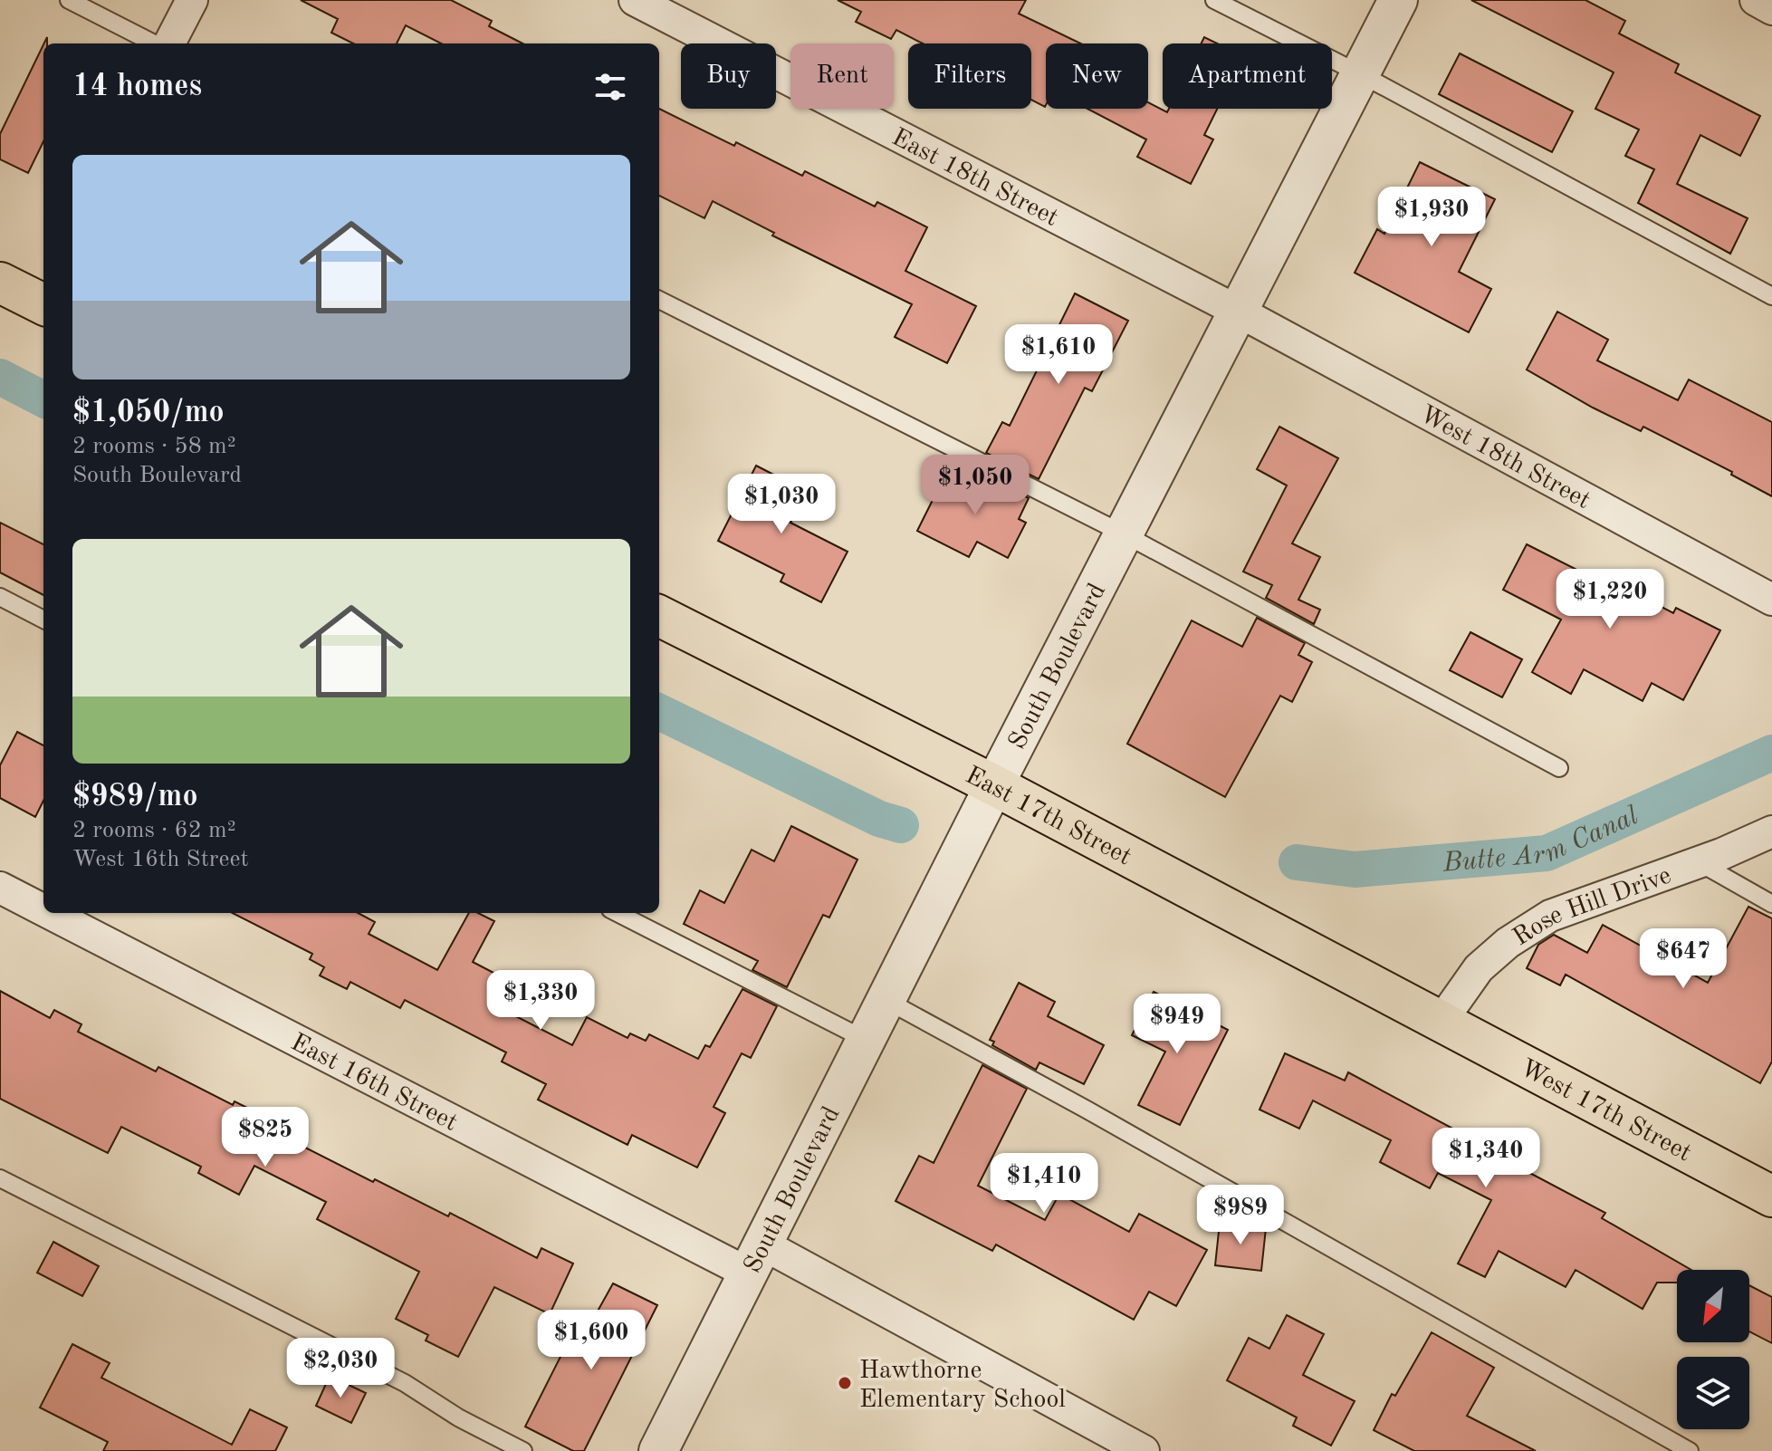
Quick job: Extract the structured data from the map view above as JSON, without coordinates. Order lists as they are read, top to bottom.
{
  "streets": {
    "main road": ["East 17th Street", "West 17th Street"],
    "street": [
      "East 18th Street",
      "West 18th Street",
      "South Boulevard",
      "Rose Hill Drive",
      "East 16th Street"
    ]
  },
  "crossings": [
    ["East 18th Street", "West 18th Street"],
    ["East 18th Street", "South Boulevard"],
    ["West 18th Street", "South Boulevard"],
    ["South Boulevard", "East 17th Street"],
    ["South Boulevard", "East 16th Street"],
    ["East 17th Street", "Rose Hill Drive"],
    ["East 17th Street", "West 17th Street"],
    ["Rose Hill Drive", "West 17th Street"]
  ],
  "water": ["Butte Arm Canal"],
  "places": ["Hawthorne Elementary School"],
  "north": "bottom left",
  "page": {
    "chip": [
      "Buy",
      "Rent",
      "Filters",
      "New",
      "Apartment"
    ],
    "heading": "14 homes",
    "list": [
      {
        "name": "$1,050/mo",
        "note": "2 rooms · 58 m² · South Boulevard"
      },
      {
        "name": "$989/mo",
        "note": "2 rooms · 62 m² · West 16th Street"
      }
    ],
    "price": [
      "$1,930",
      "$1,610",
      "$1,050",
      "$1,030",
      "$1,220",
      "$647",
      "$1,330",
      "$949",
      "$825",
      "$1,340",
      "$1,410",
      "$989",
      "$1,600",
      "$2,030"
    ]
  }
}
